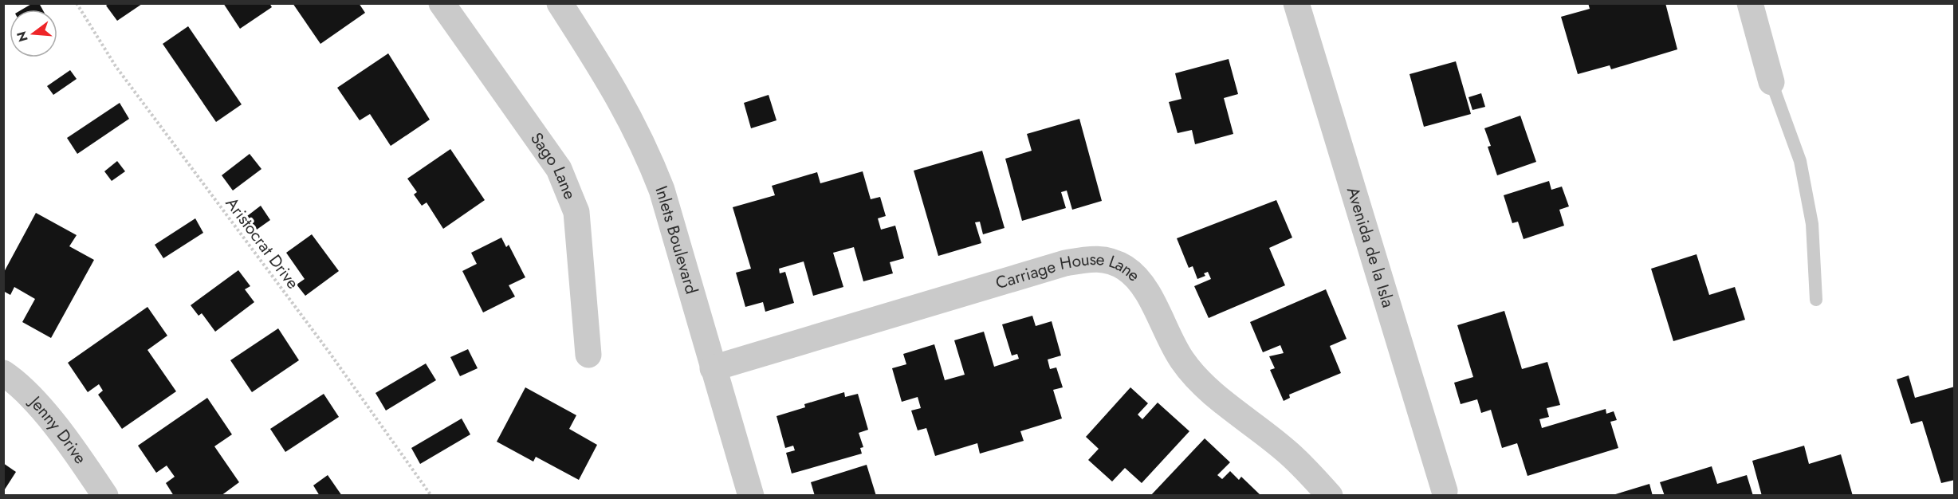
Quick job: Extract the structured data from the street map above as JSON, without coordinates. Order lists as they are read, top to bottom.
{
  "streets": {
    "street": [
      "Sago Lane",
      "Inlets Boulevard",
      "Avenida de la Isla",
      "Carriage House Lane",
      "Jenny Drive"
    ],
    "path": ["Aristocrat Drive"]
  },
  "crossings": [
    ["Inlets Boulevard", "Carriage House Lane"]
  ],
  "north": "left"
}
